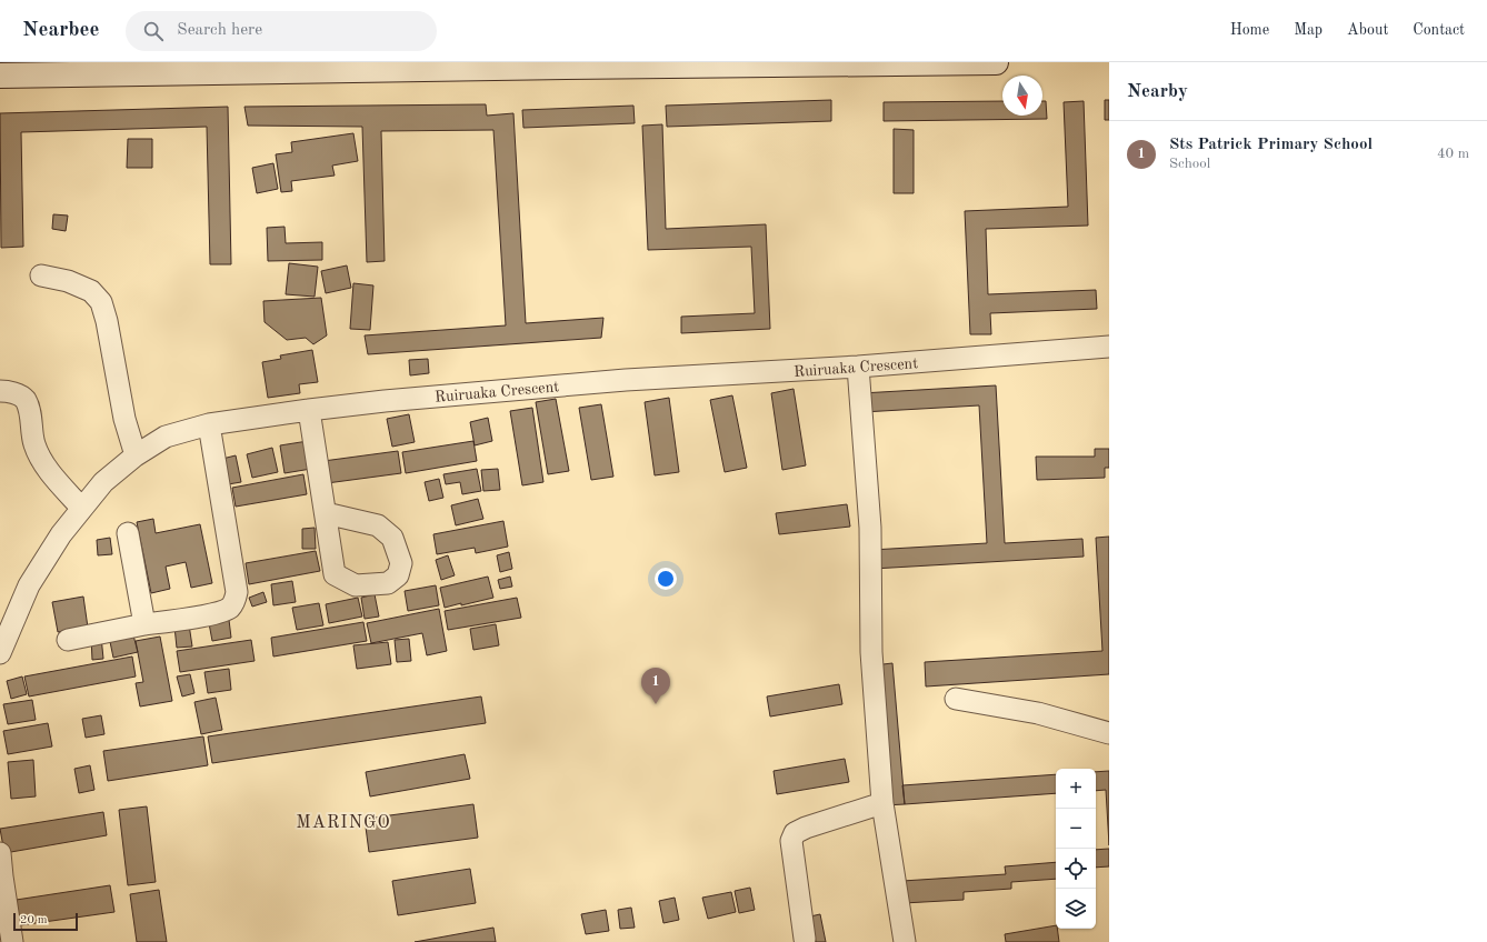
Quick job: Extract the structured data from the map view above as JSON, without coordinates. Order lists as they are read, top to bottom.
{
  "streets": {
    "street": ["Ruiruaka Crescent"]
  },
  "districts": ["MARINGO"],
  "scale_bar": "20 m",
  "north": "bottom",
  "page": {
    "header": "Nearbee",
    "search": "Search here",
    "nav": [
      "Home",
      "Map",
      "About",
      "Contact"
    ],
    "heading": "Nearby",
    "list": [
      {
        "mark": "1",
        "name": "Sts Patrick Primary School",
        "note": "School",
        "value": "40 m"
      }
    ],
    "pins": "1",
    "map_buttons": ["+", "−"],
    "scale": "20 m"
  }
}
